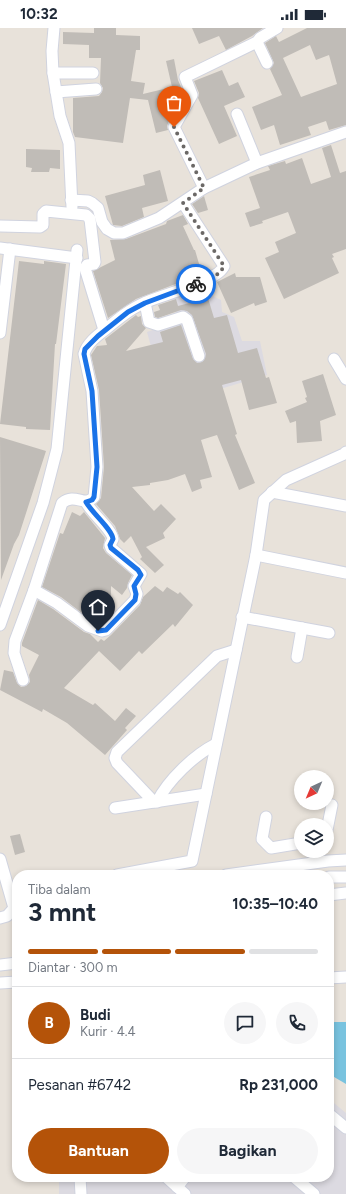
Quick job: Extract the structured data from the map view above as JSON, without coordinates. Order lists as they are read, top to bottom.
{
  "north": "bottom left",
  "page": {
    "status": "10:32",
    "heading": ["3 mnt", "Tiba dalam", "10:35–10:40"],
    "panel": [
      "Budi",
      "Kurir · 4.4",
      "Pesanan #6742",
      "Rp 231,000"
    ],
    "bar": "Diantar · 300 m",
    "round": "B",
    "buttons": ["Bantuan", "Bagikan"]
  }
}
